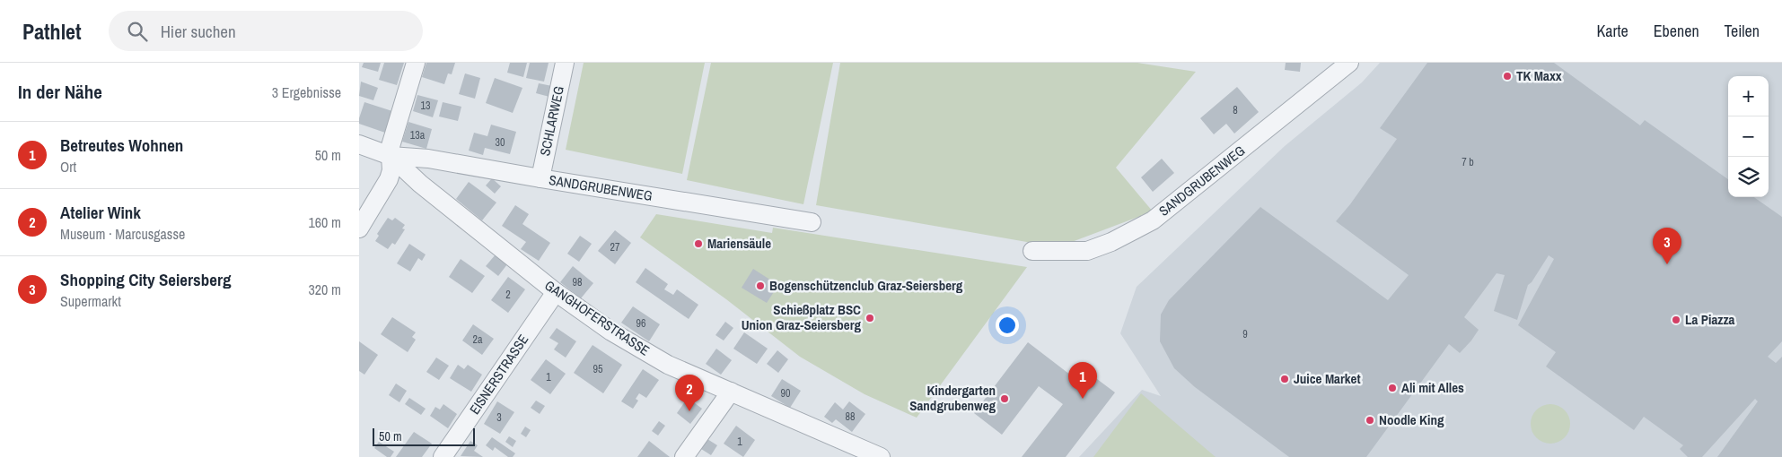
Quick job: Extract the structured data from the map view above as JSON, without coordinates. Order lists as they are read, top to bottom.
{
  "streets": {
    "street": [
      "SCHLARWEG",
      "SANDGRUBENWEG",
      "GANGHOFERSTRASSE",
      "EISNERSTRASSE"
    ]
  },
  "crossings": [
    ["SCHLARWEG", "SANDGRUBENWEG"],
    ["SANDGRUBENWEG", "GANGHOFERSTRASSE"],
    ["GANGHOFERSTRASSE", "EISNERSTRASSE"]
  ],
  "places": [
    "TK Maxx",
    "Mariensäule",
    "Bogenschützenclub Graz-Seiersberg",
    "Schießplatz BSC Union Graz-Seiersberg",
    "La Piazza",
    "Juice Market",
    "Ali mit Alles",
    "Kindergarten Sandgrubenweg",
    "Noodle King"
  ],
  "house_numbers": [
    "13",
    "8",
    "13a",
    "30",
    "7 b",
    "27",
    "98",
    "2",
    "96",
    "9",
    "2a",
    "95",
    "1",
    "90",
    "88",
    "3",
    "1"
  ],
  "scale_bar": "50 m",
  "page": {
    "header": "Pathlet",
    "search": "Hier suchen",
    "nav": ["Karte", "Ebenen", "Teilen"],
    "heading": ["In der Nähe", "3 Ergebnisse"],
    "map_buttons": ["+", "−"],
    "list": [
      {
        "mark": "1",
        "name": "Betreutes Wohnen",
        "note": "Ort",
        "value": "50 m"
      },
      {
        "mark": "2",
        "name": "Atelier Wink",
        "note": "Museum · Marcusgasse",
        "value": "160 m"
      },
      {
        "mark": "3",
        "name": "Shopping City Seiersberg",
        "note": "Supermarkt",
        "value": "320 m"
      }
    ],
    "pins": ["3", "1", "2"],
    "scale": "50 m"
  }
}
